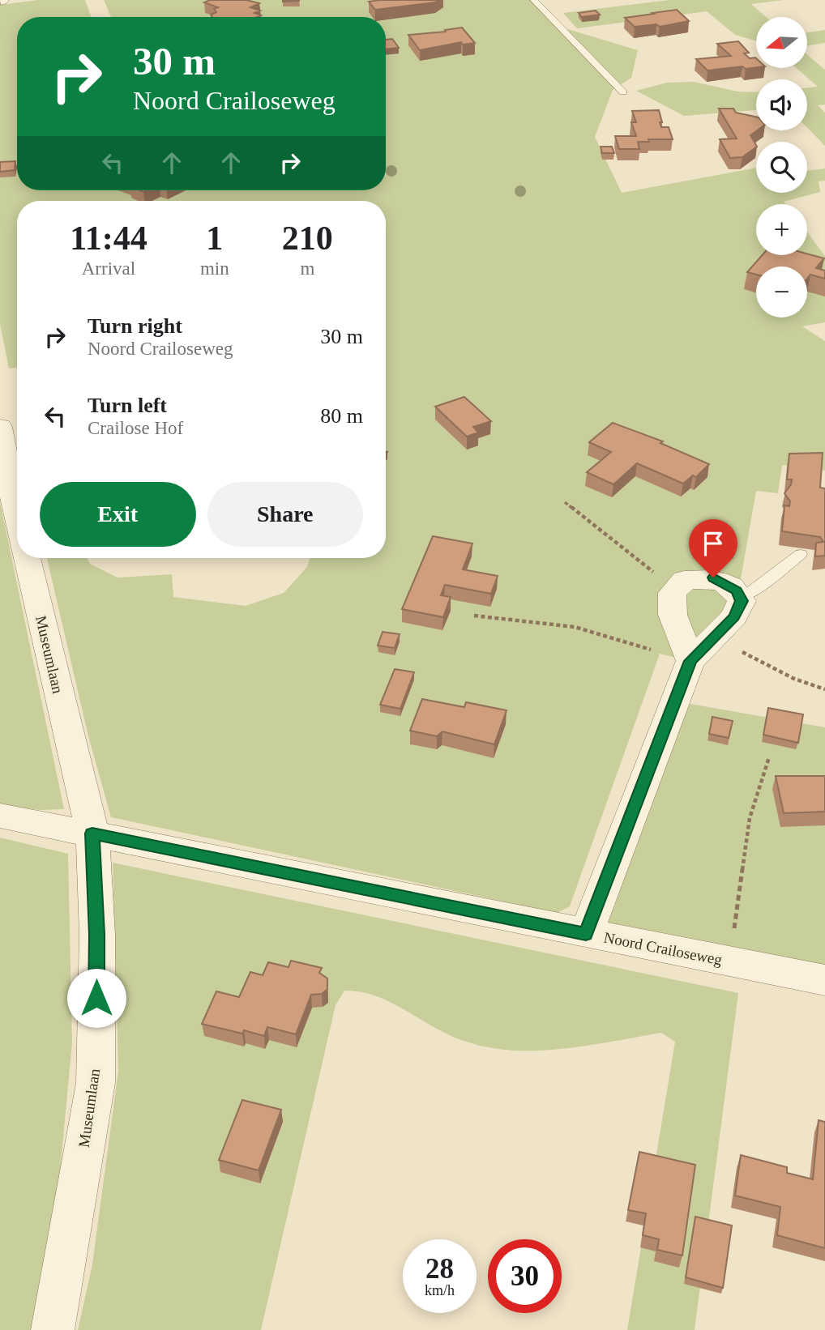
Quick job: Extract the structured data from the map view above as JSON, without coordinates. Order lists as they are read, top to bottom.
{
  "streets": {
    "street": ["Museumlaan", "Noord Crailoseweg"]
  },
  "crossings": [
    ["Museumlaan", "Noord Crailoseweg"]
  ],
  "north": "left",
  "page": {
    "map_buttons": ["+", "−"],
    "turn": ["30 m", "Noord Crailoseweg"],
    "eta": [
      "11:44",
      "Arrival",
      "1",
      "min",
      "210",
      "m"
    ],
    "list": [
      {
        "name": "Turn right",
        "note": "Noord Crailoseweg",
        "value": "30 m"
      },
      {
        "name": "Turn left",
        "note": "Crailose Hof",
        "value": "80 m"
      }
    ],
    "buttons": ["Exit", "Share"],
    "speed": "28 km/h",
    "limit": "30"
  }
}
